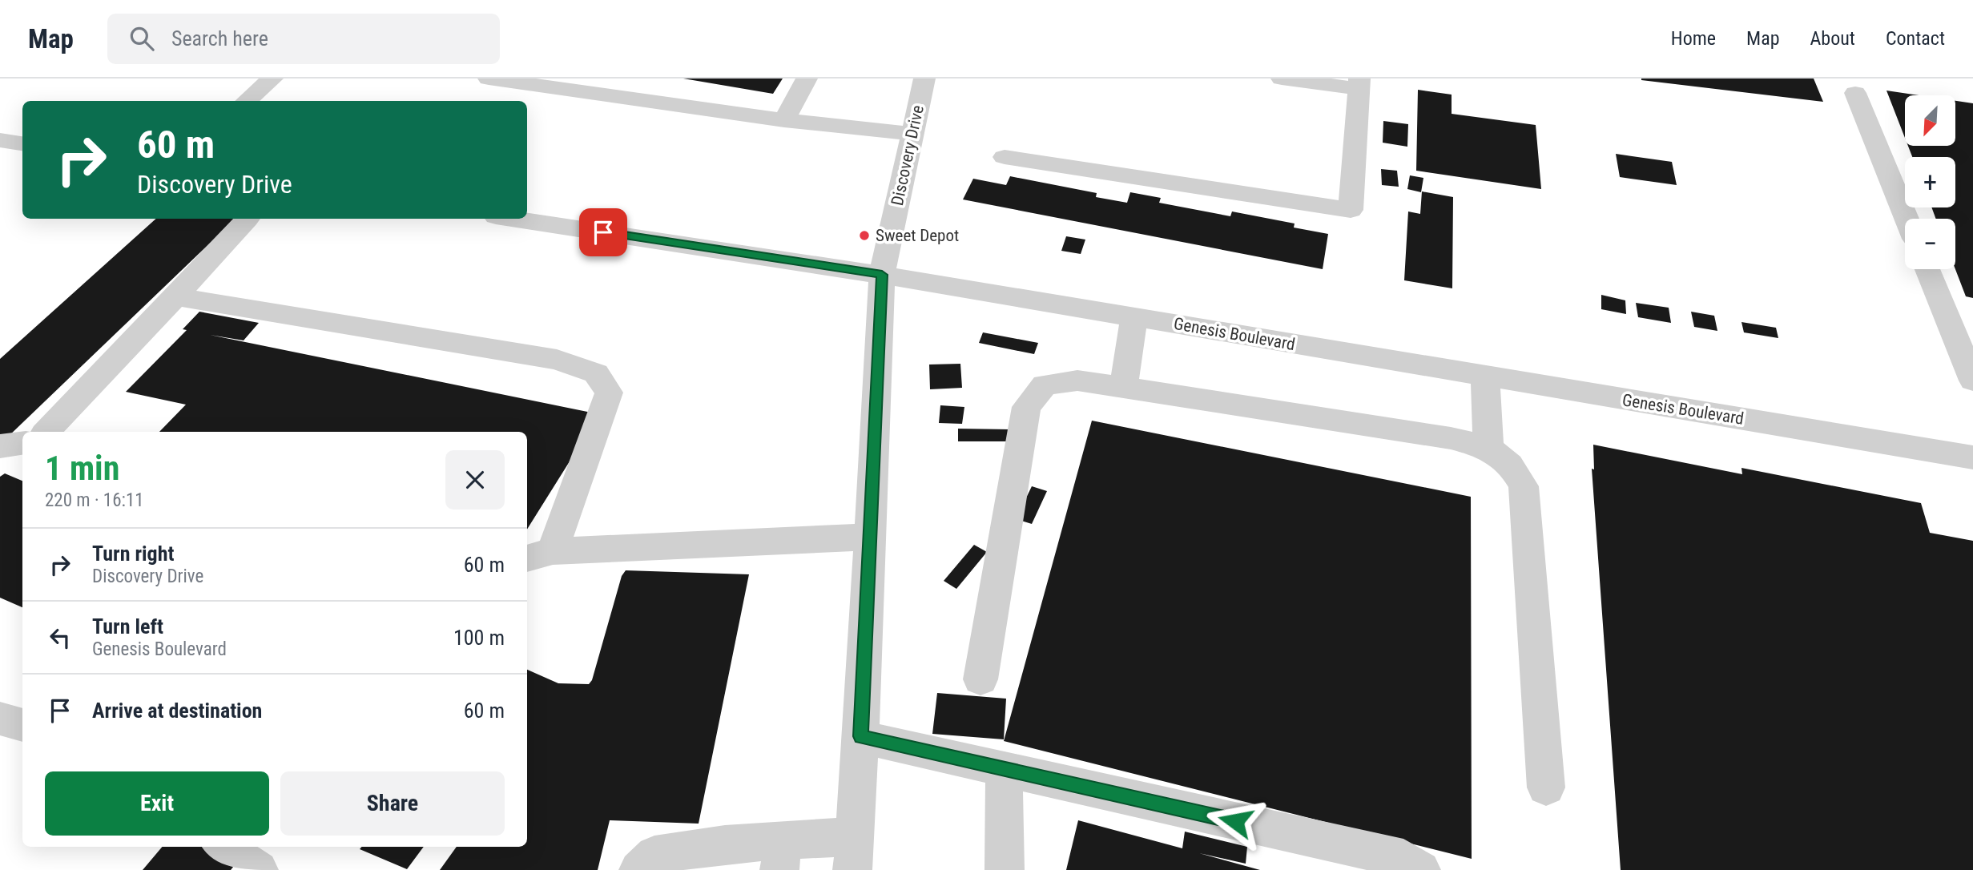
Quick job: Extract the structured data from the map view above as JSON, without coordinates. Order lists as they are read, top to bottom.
{
  "streets": {
    "street": ["Discovery Drive", "Genesis Boulevard"]
  },
  "crossings": [
    ["Discovery Drive", "Genesis Boulevard"]
  ],
  "places": ["Sweet Depot"],
  "north": "bottom left",
  "page": {
    "header": "Map",
    "search": "Search here",
    "nav": [
      "Home",
      "Map",
      "About",
      "Contact"
    ],
    "map_buttons": ["+", "−"],
    "turn": ["60 m", "Discovery Drive"],
    "heading": ["1 min", "220 m · 16:11"],
    "list": [
      {
        "name": "Turn right",
        "note": "Discovery Drive",
        "value": "60 m"
      },
      {
        "name": "Turn left",
        "note": "Genesis Boulevard",
        "value": "100 m"
      },
      {
        "name": "Arrive at destination",
        "value": "60 m"
      }
    ],
    "buttons": ["Exit", "Share"]
  }
}
